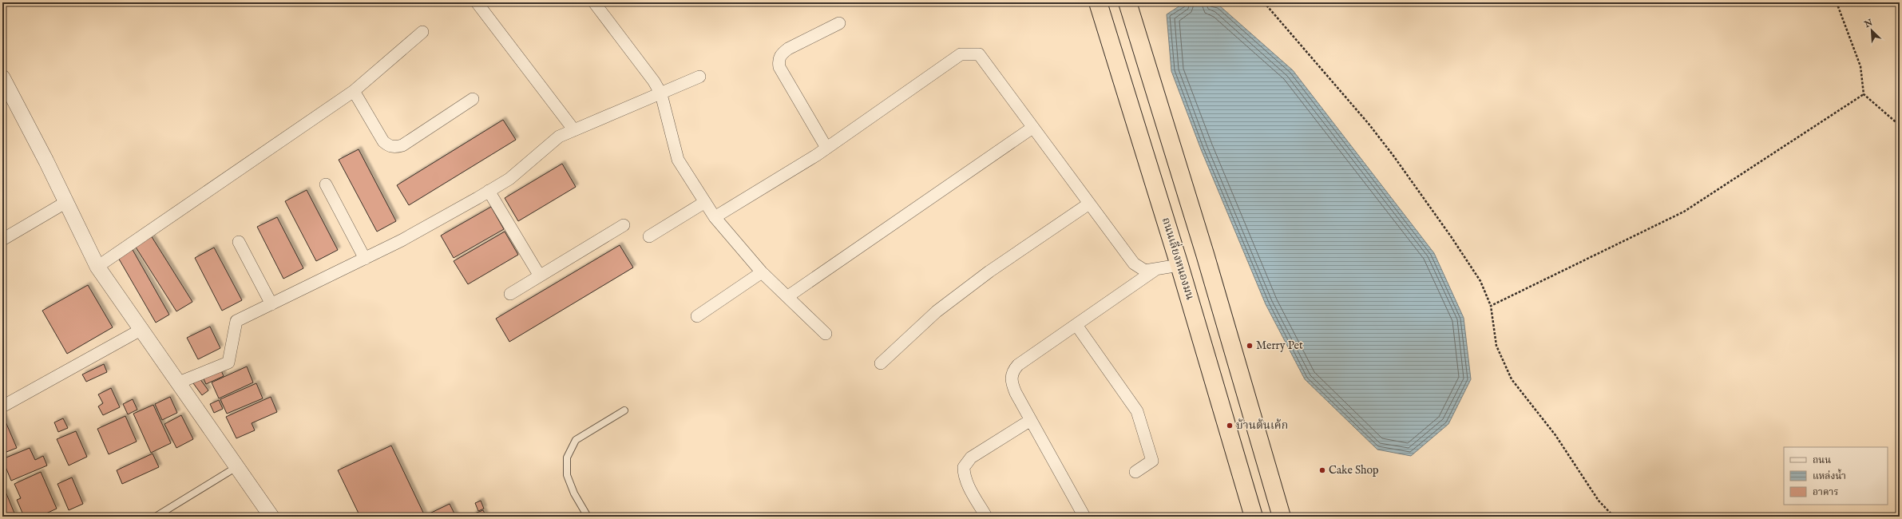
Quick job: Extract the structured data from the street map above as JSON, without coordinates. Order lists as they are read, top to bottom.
{
  "streets": {
    "highway": ["ถนนเลี่ยงหนองมน"]
  },
  "places": ["Merry Pet", "บ้านต้นเค้ก", "Cake Shop"],
  "legend": ["ถนน", "แหล่งน้ำ", "อาคาร"],
  "north": "top left"
}
